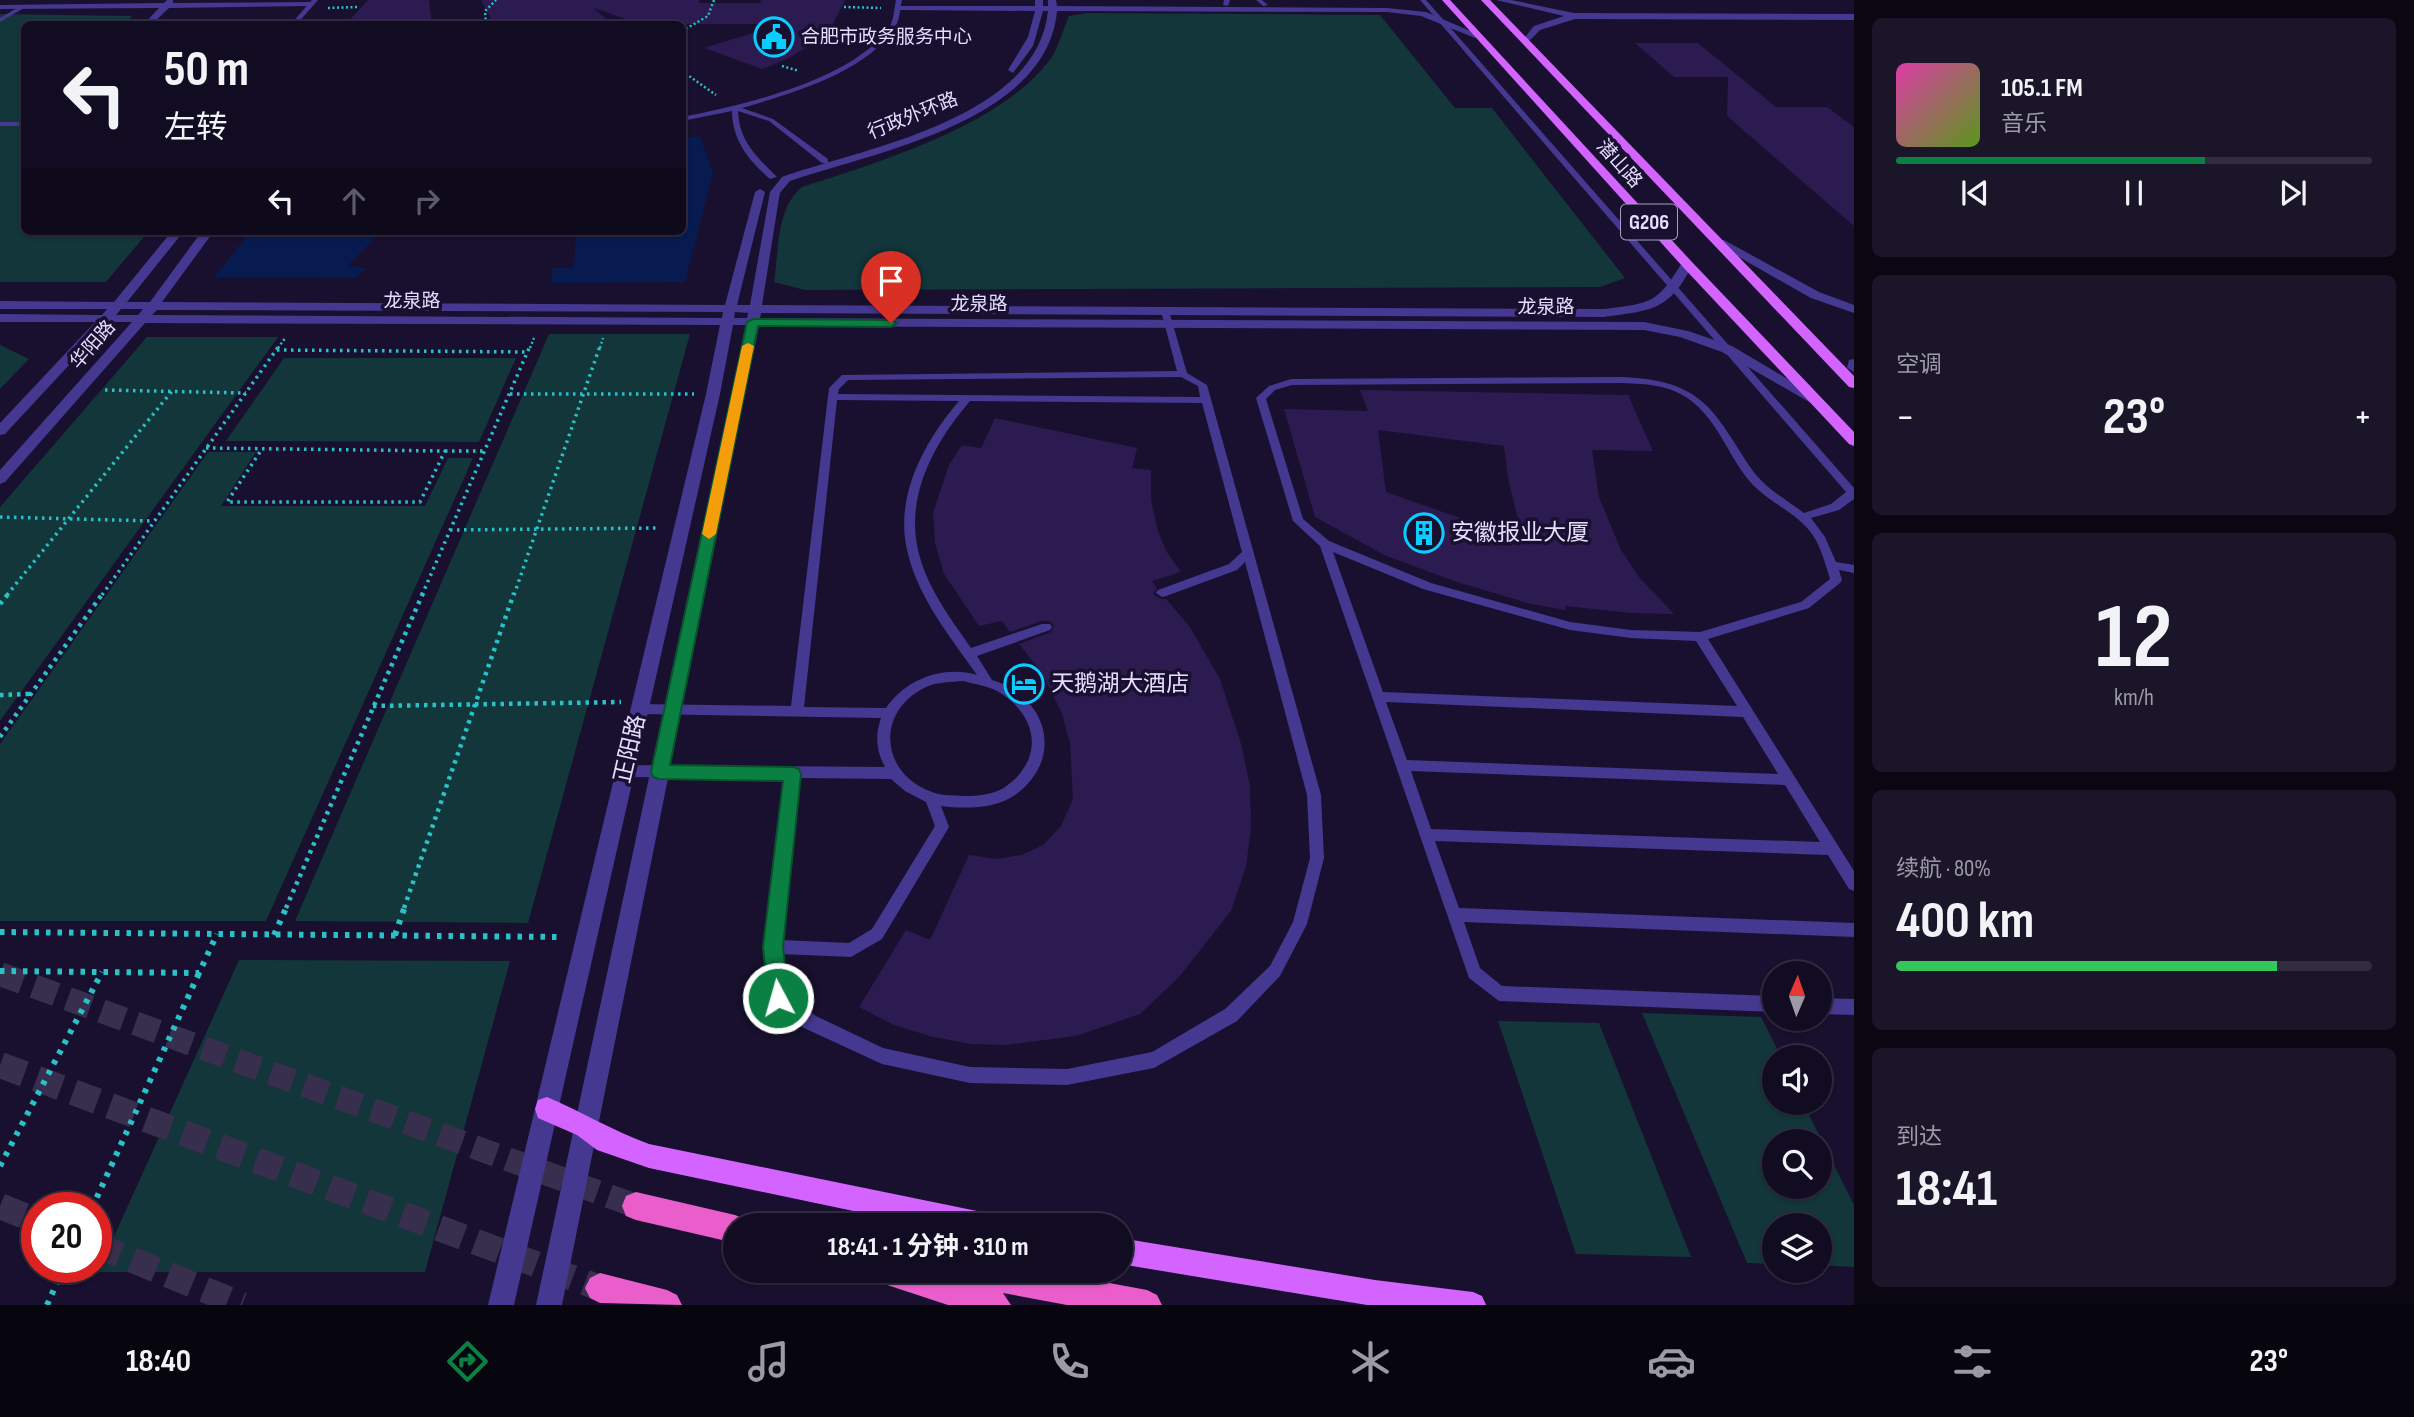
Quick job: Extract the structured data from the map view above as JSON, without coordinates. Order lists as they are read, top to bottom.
{
  "streets": {
    "main road": ["潜山路", "G206"],
    "street": [
      "行政外环路",
      "龙泉路",
      "华阳路",
      "正阳路"
    ]
  },
  "crossings": [
    ["行政外环路", "正阳路"],
    ["潜山路", "龙泉路"],
    ["龙泉路", "华阳路"],
    ["龙泉路", "正阳路"]
  ],
  "places": {
    "public building": ["合肥市政务服务中心"],
    "building": ["安徽报业大厦"],
    "hotel": ["天鹅湖大酒店"]
  },
  "north": "top",
  "page": {
    "turn": ["50 m", "左转"],
    "song": ["105.1 FM", "音乐"],
    "tile": [
      "空调",
      ["12", "km/h"],
      ["续航 · 80%", "400 km"],
      ["到达", "18:41"]
    ],
    "heat": ["−", "23°", "+"],
    "limit": "20",
    "trip": "18:41 · 1 分钟 · 310 m",
    "tabs": ["18:40", "23°"]
  }
}
